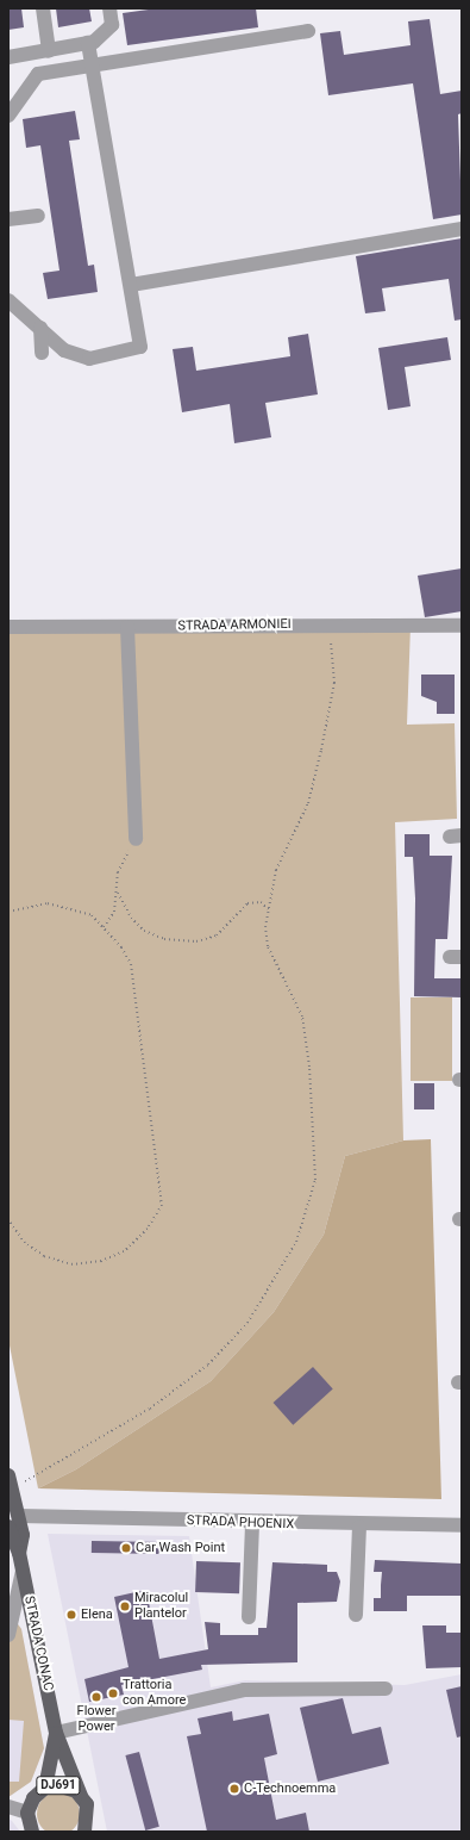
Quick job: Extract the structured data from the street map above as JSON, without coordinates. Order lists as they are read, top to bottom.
{
  "streets": {
    "main road": ["STRADA CONAC", "DJ691"],
    "street": ["STRADA ARMONIEI", "STRADA PHOENIX"]
  },
  "crossings": [
    ["STRADA PHOENIX", "STRADA CONAC"],
    ["STRADA PHOENIX", "DJ691"],
    ["STRADA CONAC", "DJ691"]
  ],
  "places": [
    "Car Wash Point",
    "Miracolul Plantelor",
    "Elena",
    "Trattoria con Amore",
    "Flower Power",
    "C-Technoemma"
  ]
}
